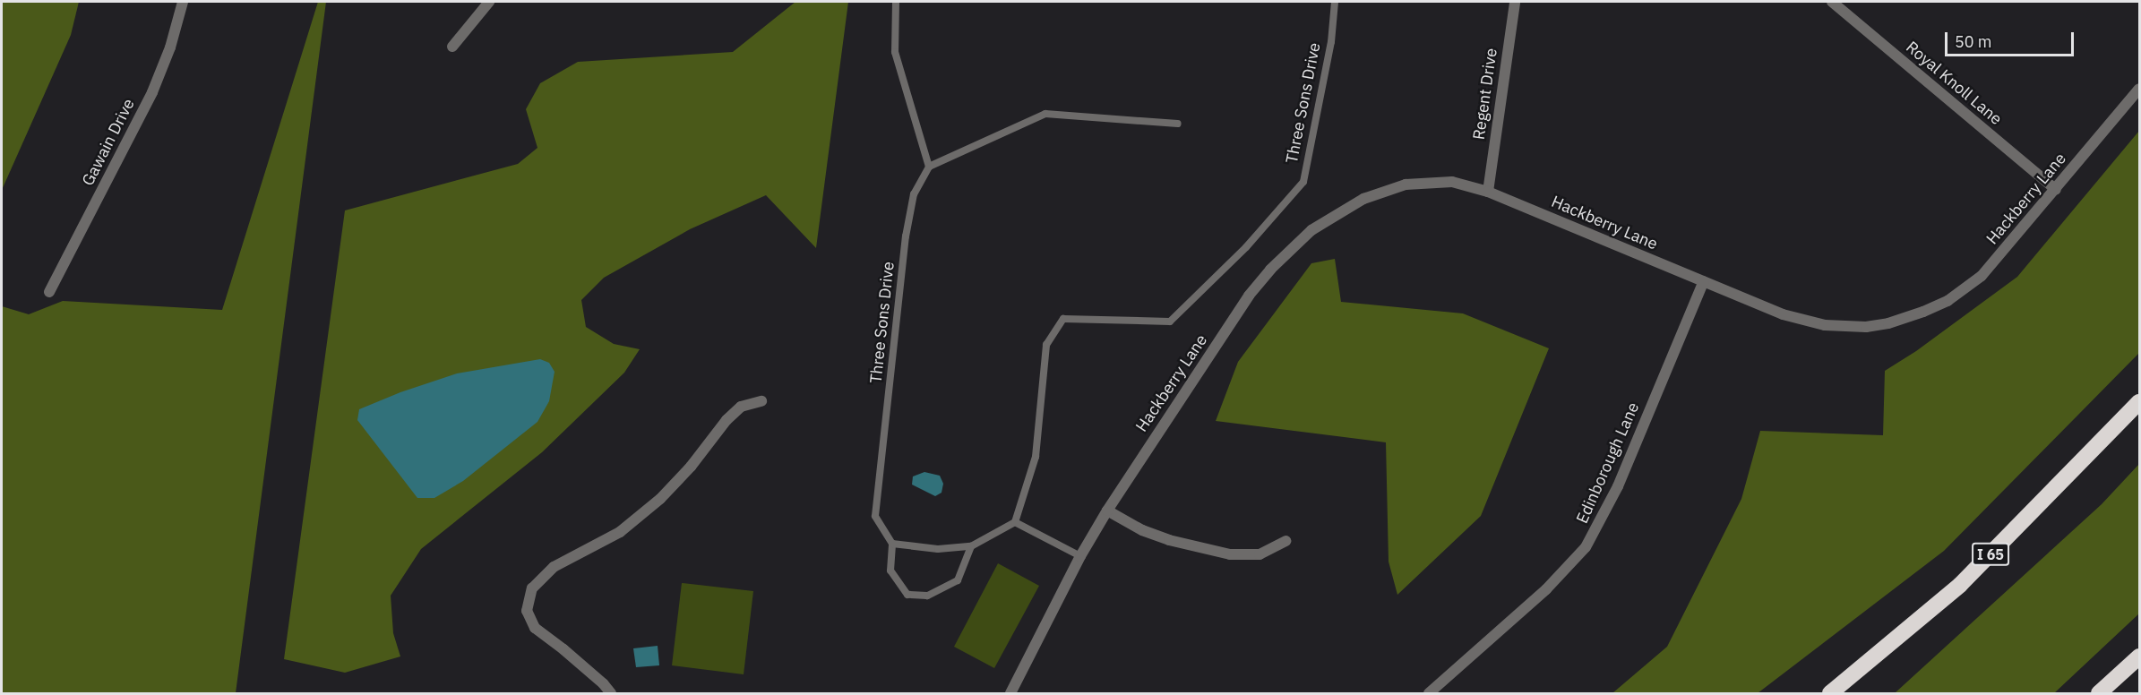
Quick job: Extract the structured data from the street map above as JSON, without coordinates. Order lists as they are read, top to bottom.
{
  "streets": {
    "highway": ["I 65"],
    "street": [
      "Royal Knoll Lane",
      "Regent Drive",
      "Gawain Drive",
      "Hackberry Lane",
      "Edinborough Lane"
    ],
    "lane": ["Three Sons Drive"]
  },
  "crossings": [
    ["Royal Knoll Lane", "Hackberry Lane"],
    ["Regent Drive", "Hackberry Lane"],
    ["Hackberry Lane", "Edinborough Lane"]
  ],
  "scale_bar": "50 m"
}
